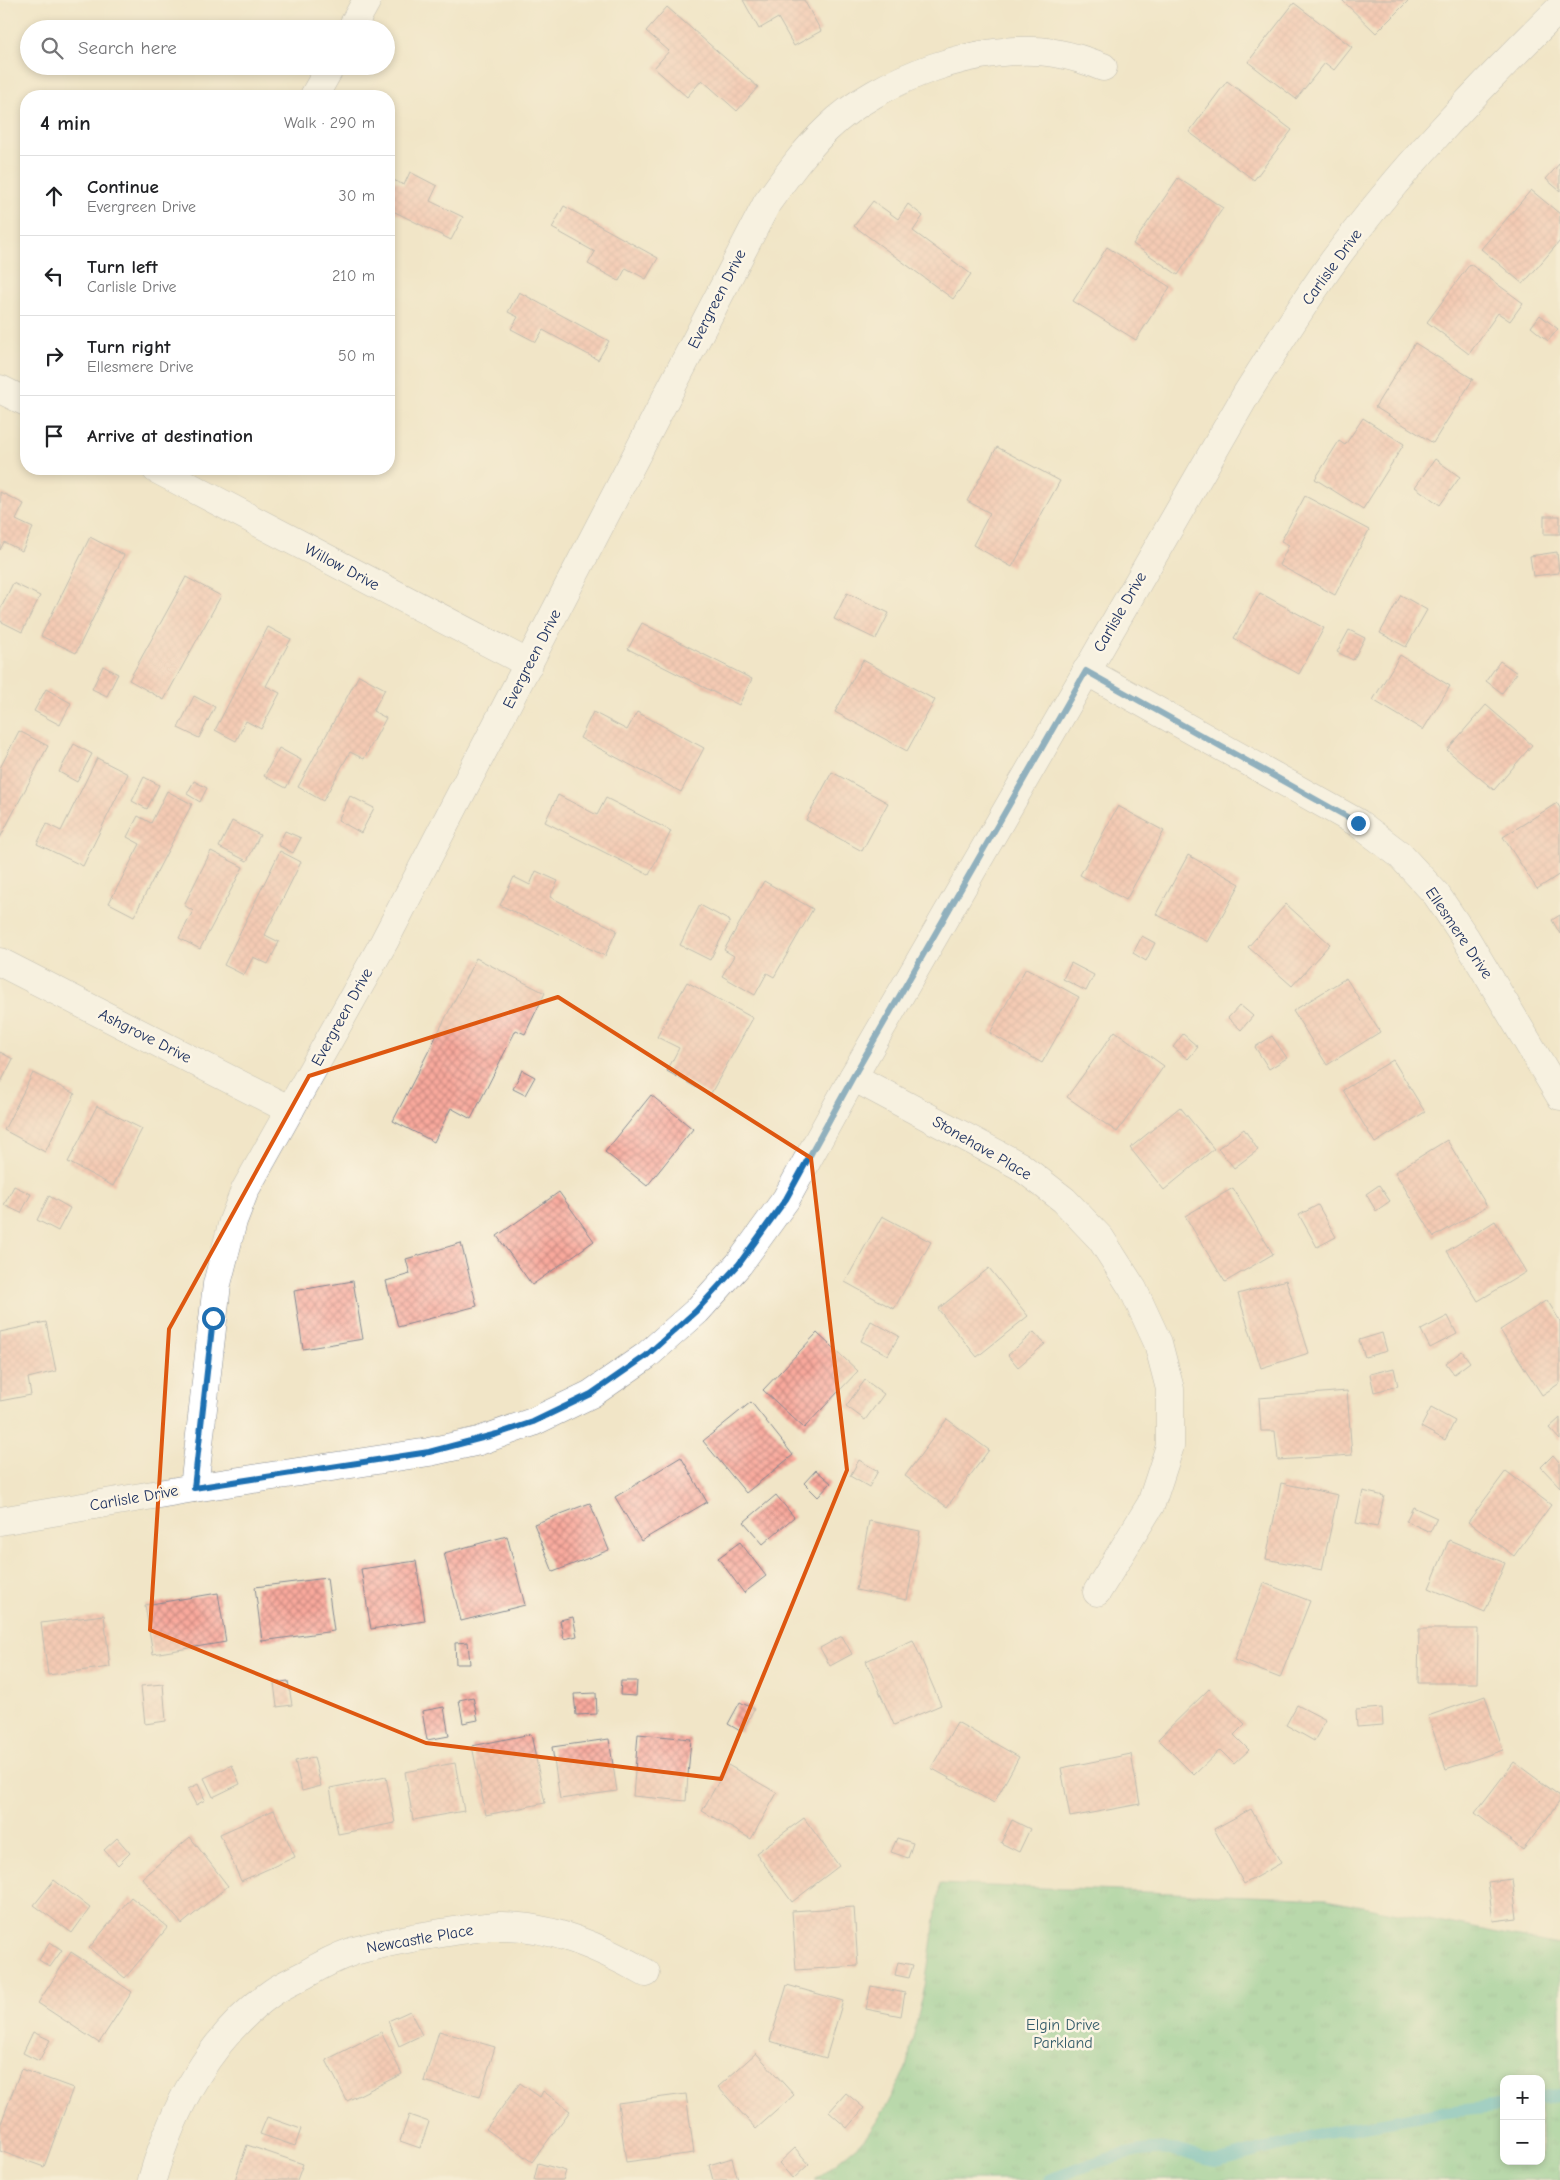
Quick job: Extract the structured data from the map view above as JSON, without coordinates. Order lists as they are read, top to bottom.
{
  "streets": {
    "street": [
      "Carlisle Drive",
      "Evergreen Drive",
      "Willow Drive",
      "Ellesmere Drive",
      "Ashgrove Drive",
      "Stonehave Place",
      "Newcastle Place"
    ]
  },
  "crossings": [
    ["Carlisle Drive", "Evergreen Drive"],
    ["Carlisle Drive", "Ellesmere Drive"],
    ["Carlisle Drive", "Stonehave Place"],
    ["Evergreen Drive", "Willow Drive"],
    ["Evergreen Drive", "Ashgrove Drive"]
  ],
  "parks": ["Elgin Drive Parkland"],
  "page": {
    "search": "Search here",
    "heading": ["4 min", "Walk · 290 m"],
    "list": [
      ["Continue", "Evergreen Drive", "30 m"],
      ["Turn left", "Carlisle Drive", "210 m"],
      ["Turn right", "Ellesmere Drive", "50 m"],
      "Arrive at destination"
    ],
    "map_buttons": ["+", "−"]
  }
}
